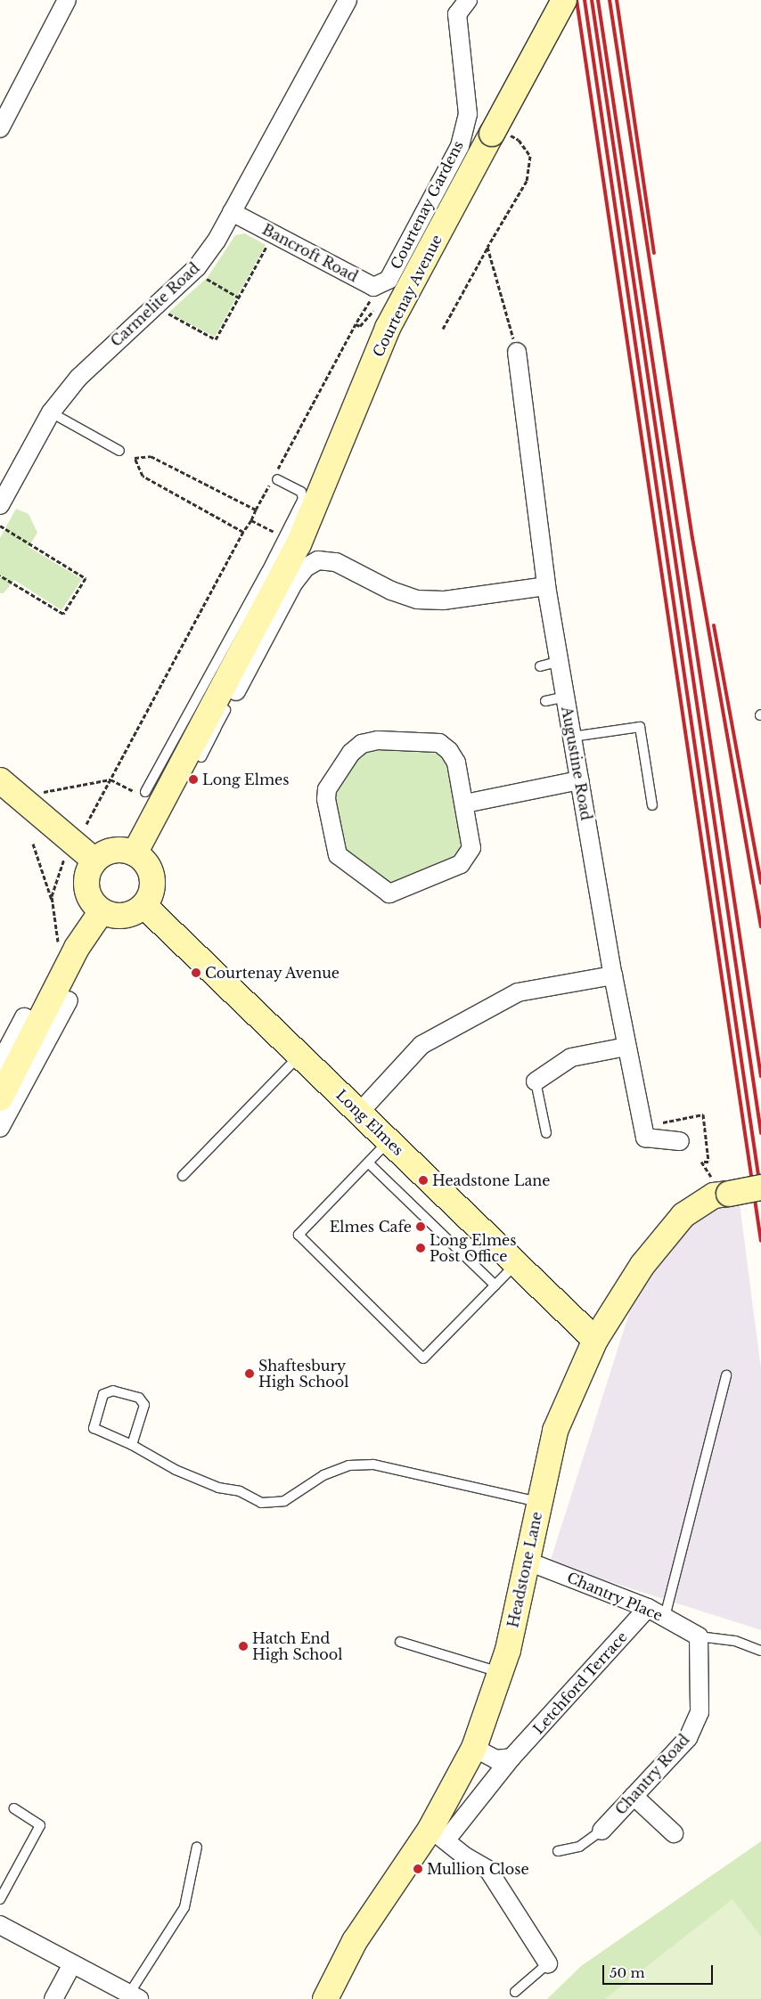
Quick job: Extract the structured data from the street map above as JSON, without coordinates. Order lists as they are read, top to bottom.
{
  "streets": {
    "street": [
      "Courtenay Gardens",
      "Bancroft Road",
      "Courtenay Avenue",
      "Carmelite Road",
      "Augustine Road",
      "Long Elmes",
      "Headstone Lane",
      "Chantry Place",
      "Letchford Terrace",
      "Chantry Road"
    ]
  },
  "crossings": [
    ["Courtenay Gardens", "Bancroft Road"],
    ["Bancroft Road", "Carmelite Road"],
    ["Courtenay Avenue", "Long Elmes"],
    ["Long Elmes", "Headstone Lane"],
    ["Headstone Lane", "Chantry Place"],
    ["Headstone Lane", "Letchford Terrace"],
    ["Chantry Place", "Letchford Terrace"],
    ["Chantry Place", "Chantry Road"]
  ],
  "places": [
    "Long Elmes",
    "Courtenay Avenue",
    "Headstone Lane",
    "Elmes Cafe",
    "Long Elmes Post Office",
    "Shaftesbury High School",
    "Hatch End High School",
    "Mullion Close"
  ],
  "scale_bar": "50 m"
}
